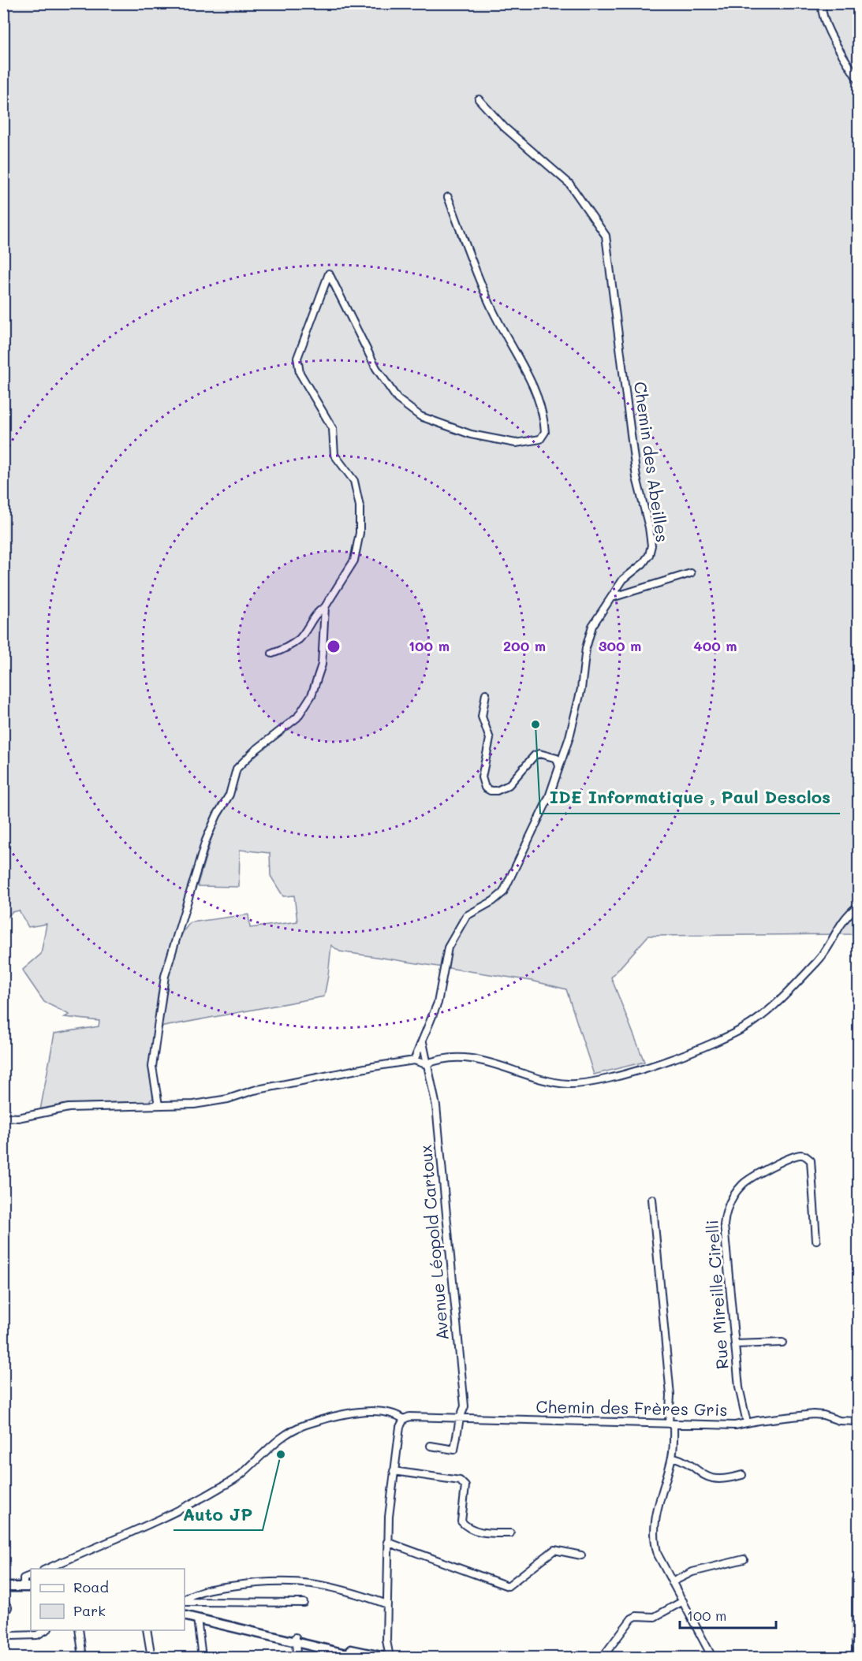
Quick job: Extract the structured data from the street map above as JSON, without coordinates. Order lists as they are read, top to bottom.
{
  "streets": {
    "street": [
      "Chemin des Abeilles",
      "Avenue Léopold Cartoux",
      "Rue Mireille Cirelli",
      "Chemin des Frères Gris"
    ]
  },
  "crossings": [
    ["Chemin des Abeilles", "Avenue Léopold Cartoux"],
    ["Avenue Léopold Cartoux", "Chemin des Frères Gris"],
    ["Rue Mireille Cirelli", "Chemin des Frères Gris"]
  ],
  "places": ["IDE Informatique , Paul Desclos", "Auto JP"],
  "legend": ["Road", "Park"],
  "scale_bar": "100 m",
  "rings": [
    "100 m",
    "200 m",
    "300 m",
    "400 m"
  ]
}
